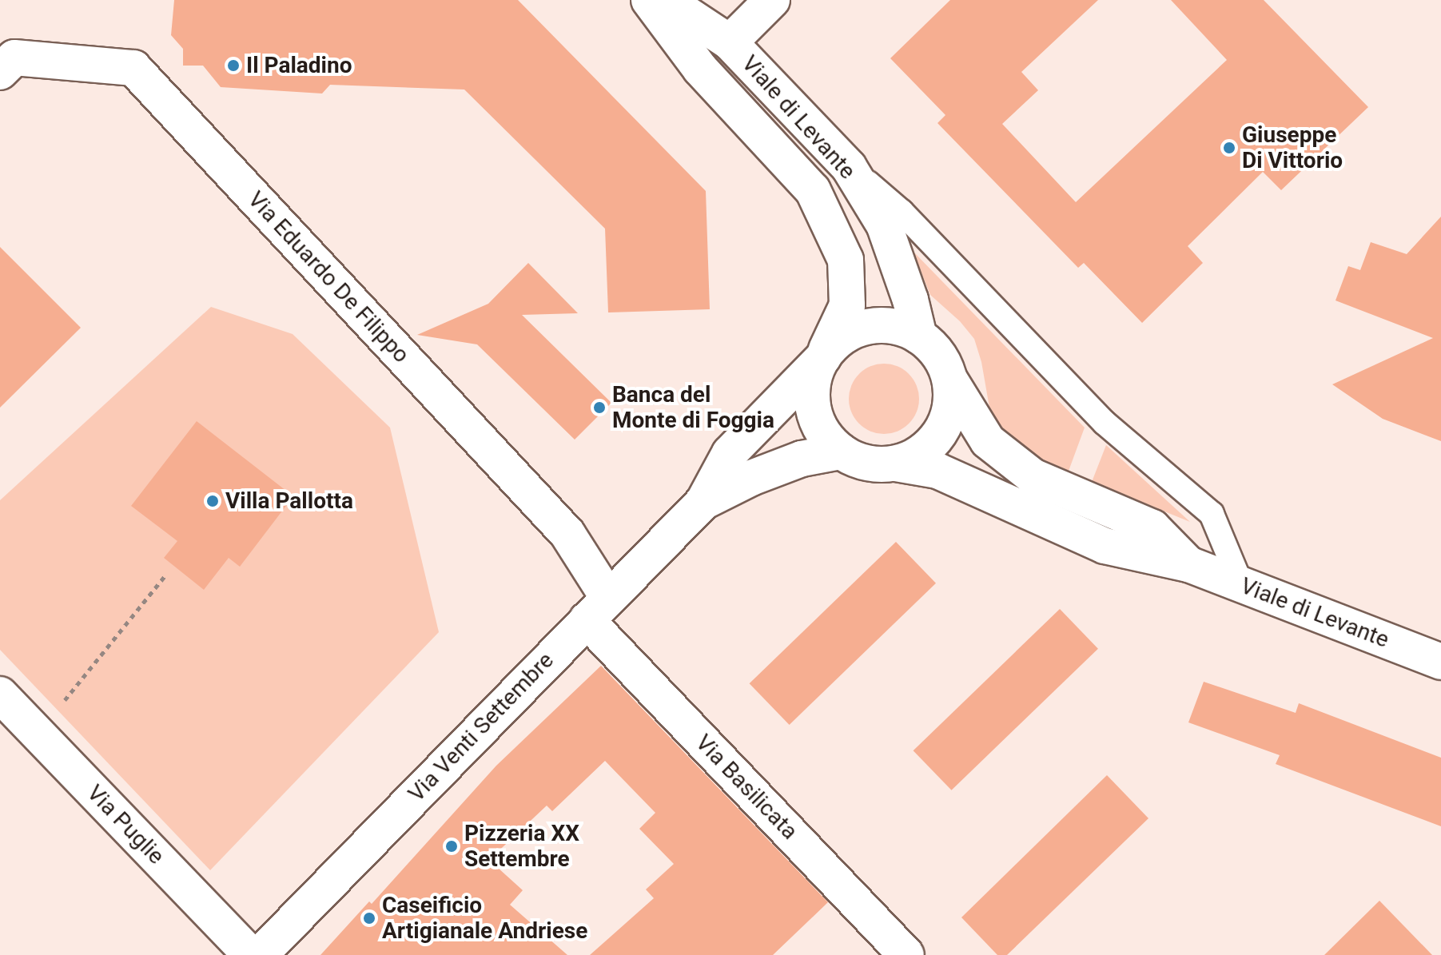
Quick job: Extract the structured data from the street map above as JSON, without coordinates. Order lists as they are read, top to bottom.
{
  "streets": {
    "street": [
      "Viale di Levante",
      "Via Eduardo De Filippo",
      "Via Venti Settembre",
      "Via Basilicata",
      "Via Puglie"
    ]
  },
  "crossings": [
    ["Viale di Levante", "Via Venti Settembre"],
    ["Via Eduardo De Filippo", "Via Venti Settembre"],
    ["Via Eduardo De Filippo", "Via Basilicata"],
    ["Via Venti Settembre", "Via Basilicata"]
  ],
  "places": [
    "Il Paladino",
    "Giuseppe Di Vittorio",
    "Banca del Monte di Foggia",
    "Villa Pallotta",
    "Pizzeria XX Settembre",
    "Caseificio Artigianale Andriese"
  ]
}
